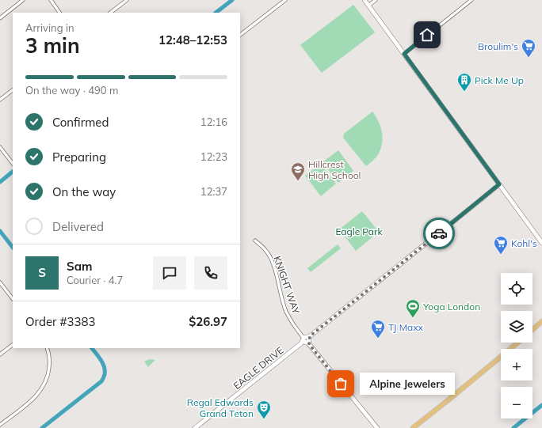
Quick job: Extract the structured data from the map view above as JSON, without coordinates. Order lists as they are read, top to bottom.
{
  "streets": {
    "street": ["KNIGHT WAY", "EAGLE DRIVE"]
  },
  "crossings": [
    ["KNIGHT WAY", "EAGLE DRIVE"]
  ],
  "parks": ["Eagle Park"],
  "places": {
    "supermarket": ["Broulim's", "Kohl's", "TJ Maxx"],
    "building": ["Pick Me Up"],
    "school or university": ["Hillcrest High School"],
    "sports": ["Yoga London"],
    "other": ["Alpine Jewelers"],
    "theatre": ["Regal Edwards Grand Teton"]
  },
  "page": {
    "heading": ["3 min", "Arriving in", "12:48–12:53"],
    "panel": [
      "Sam",
      "Courier · 4.7",
      "Order #3383",
      "$26.97"
    ],
    "bar": "On the way · 490 m",
    "list": [
      ["Confirmed", "12:16"],
      ["Preparing", "12:23"],
      ["On the way", "12:37"],
      "Delivered"
    ],
    "round": "S",
    "map_buttons": ["+", "−"],
    "bubble": "Alpine Jewelers"
  }
}
